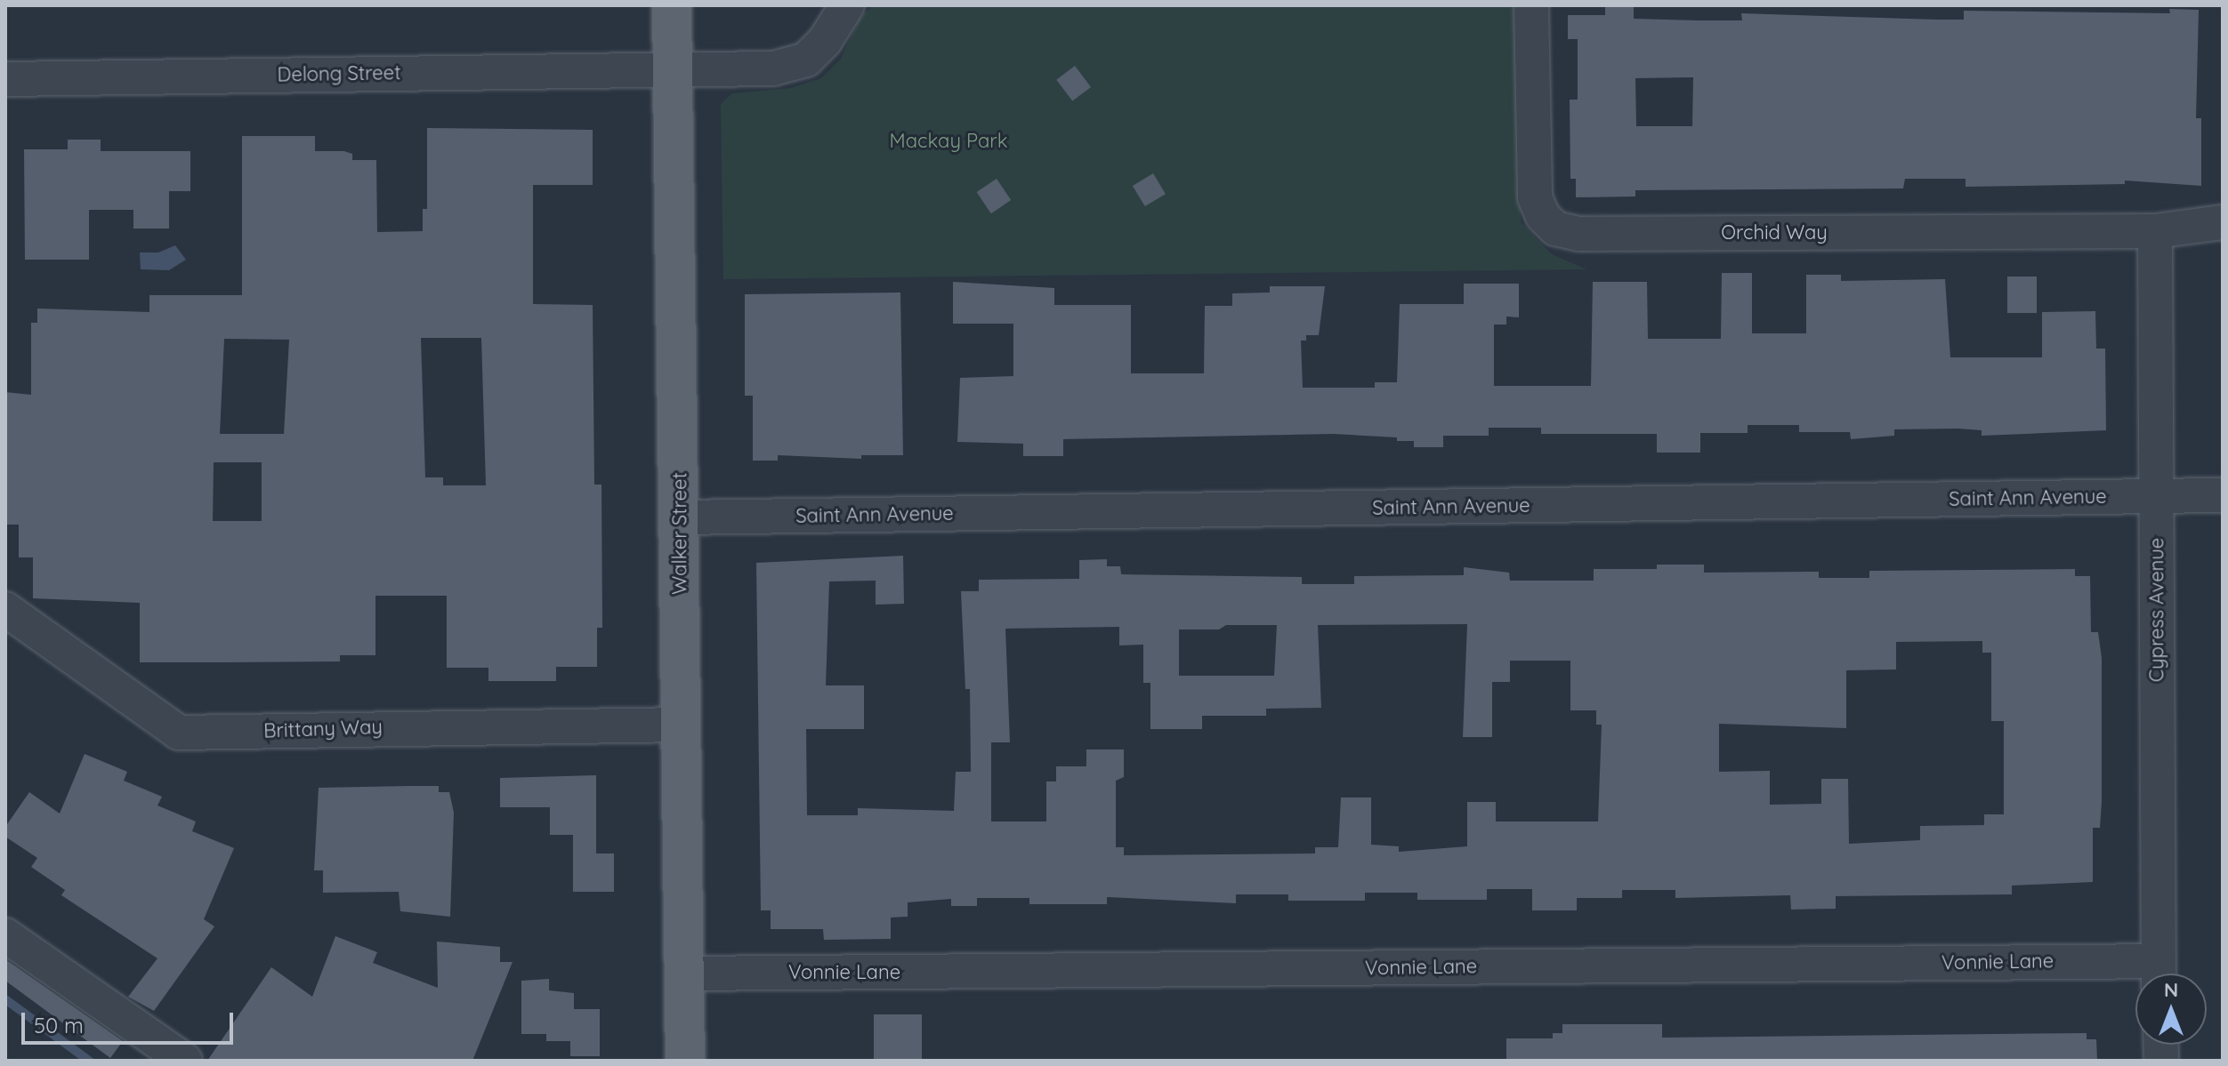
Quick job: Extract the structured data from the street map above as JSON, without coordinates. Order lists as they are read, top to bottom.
{
  "streets": {
    "main road": ["Walker Street"],
    "street": [
      "Delong Street",
      "Orchid Way",
      "Saint Ann Avenue",
      "Cypress Avenue",
      "Brittany Way",
      "Vonnie Lane"
    ]
  },
  "crossings": [
    ["Delong Street", "Walker Street"],
    ["Orchid Way", "Cypress Avenue"],
    ["Saint Ann Avenue", "Walker Street"],
    ["Saint Ann Avenue", "Cypress Avenue"],
    ["Walker Street", "Brittany Way"],
    ["Walker Street", "Vonnie Lane"]
  ],
  "parks": ["Mackay Park"],
  "scale_bar": "50 m",
  "north": "top"
}
